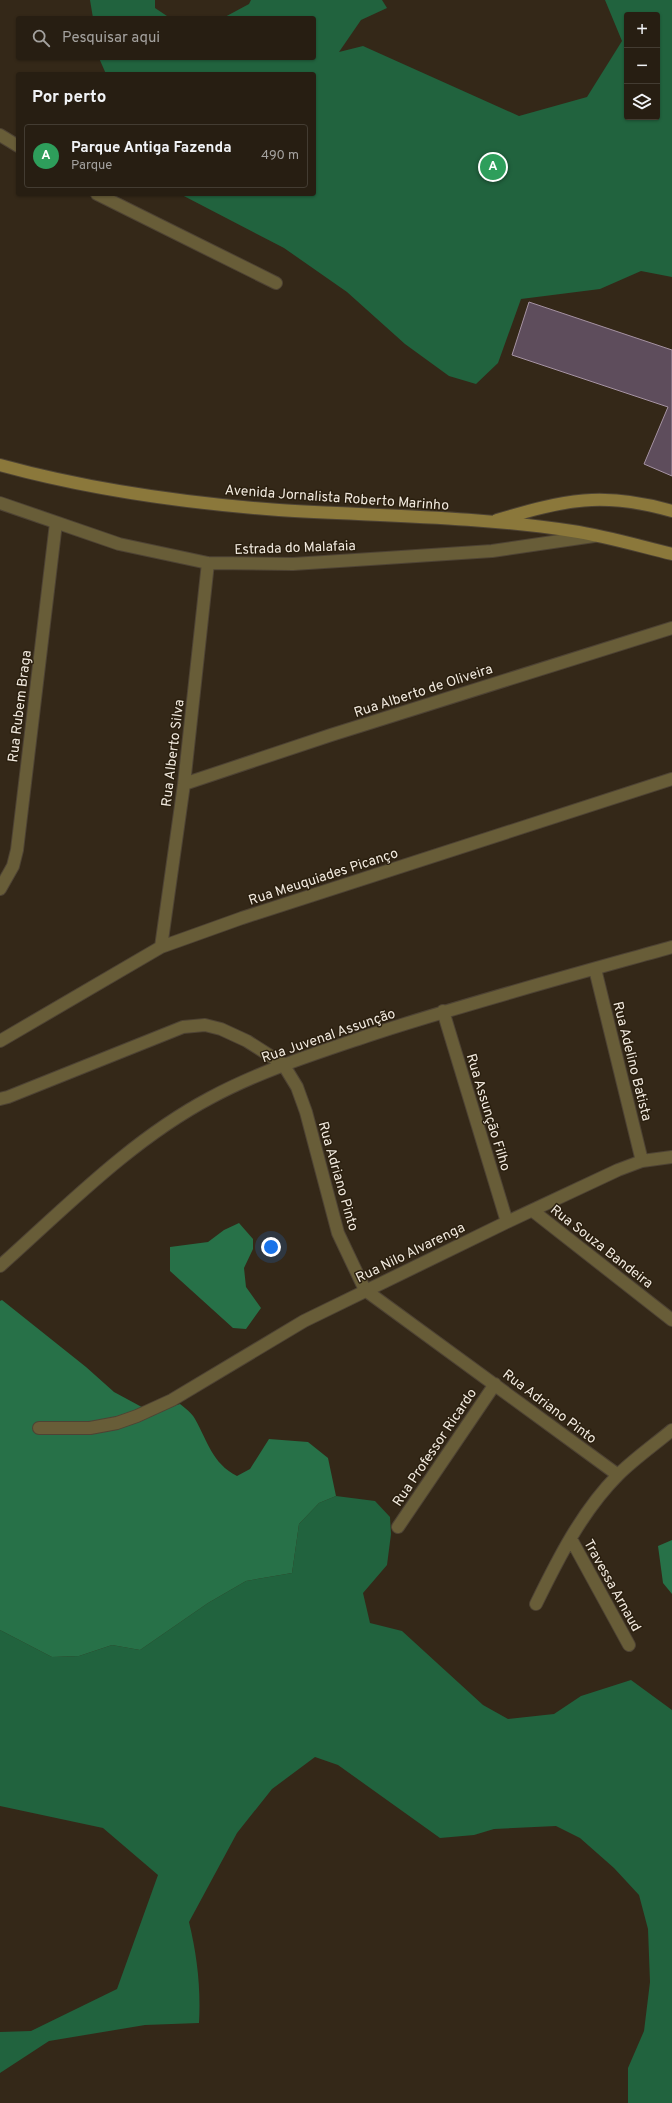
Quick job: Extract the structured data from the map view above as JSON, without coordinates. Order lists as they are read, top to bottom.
{
  "streets": {
    "main road": ["Avenida Jornalista Roberto Marinho"],
    "street": [
      "Estrada do Malafaia",
      "Rua Alberto de Oliveira",
      "Rua Rubem Braga",
      "Rua Alberto Silva",
      "Rua Meuquiades Picanço",
      "Rua Juvenal Assunção",
      "Rua Adelino Batista",
      "Rua Assunção Filho",
      "Rua Adriano Pinto",
      "Rua Souza Bandeira",
      "Rua Nilo Alvarenga",
      "Rua Professor Ricardo",
      "Travessa Arnaud"
    ]
  },
  "crossings": [
    ["Avenida Jornalista Roberto Marinho", "Estrada do Malafaia"],
    ["Estrada do Malafaia", "Rua Rubem Braga"],
    ["Estrada do Malafaia", "Rua Alberto Silva"],
    ["Rua Alberto de Oliveira", "Rua Alberto Silva"],
    ["Rua Alberto Silva", "Rua Meuquiades Picanço"],
    ["Rua Juvenal Assunção", "Rua Adelino Batista"],
    ["Rua Juvenal Assunção", "Rua Assunção Filho"],
    ["Rua Juvenal Assunção", "Rua Adriano Pinto"],
    ["Rua Adelino Batista", "Rua Nilo Alvarenga"],
    ["Rua Assunção Filho", "Rua Nilo Alvarenga"],
    ["Rua Adriano Pinto", "Rua Nilo Alvarenga"],
    ["Rua Adriano Pinto", "Rua Professor Ricardo"],
    ["Rua Souza Bandeira", "Rua Nilo Alvarenga"]
  ],
  "page": {
    "map_buttons": ["+", "−"],
    "search": "Pesquisar aqui",
    "heading": "Por perto",
    "list": [
      {
        "mark": "A",
        "name": "Parque Antiga Fazenda",
        "note": "Parque",
        "value": "490 m"
      }
    ],
    "pins": "A"
  }
}
